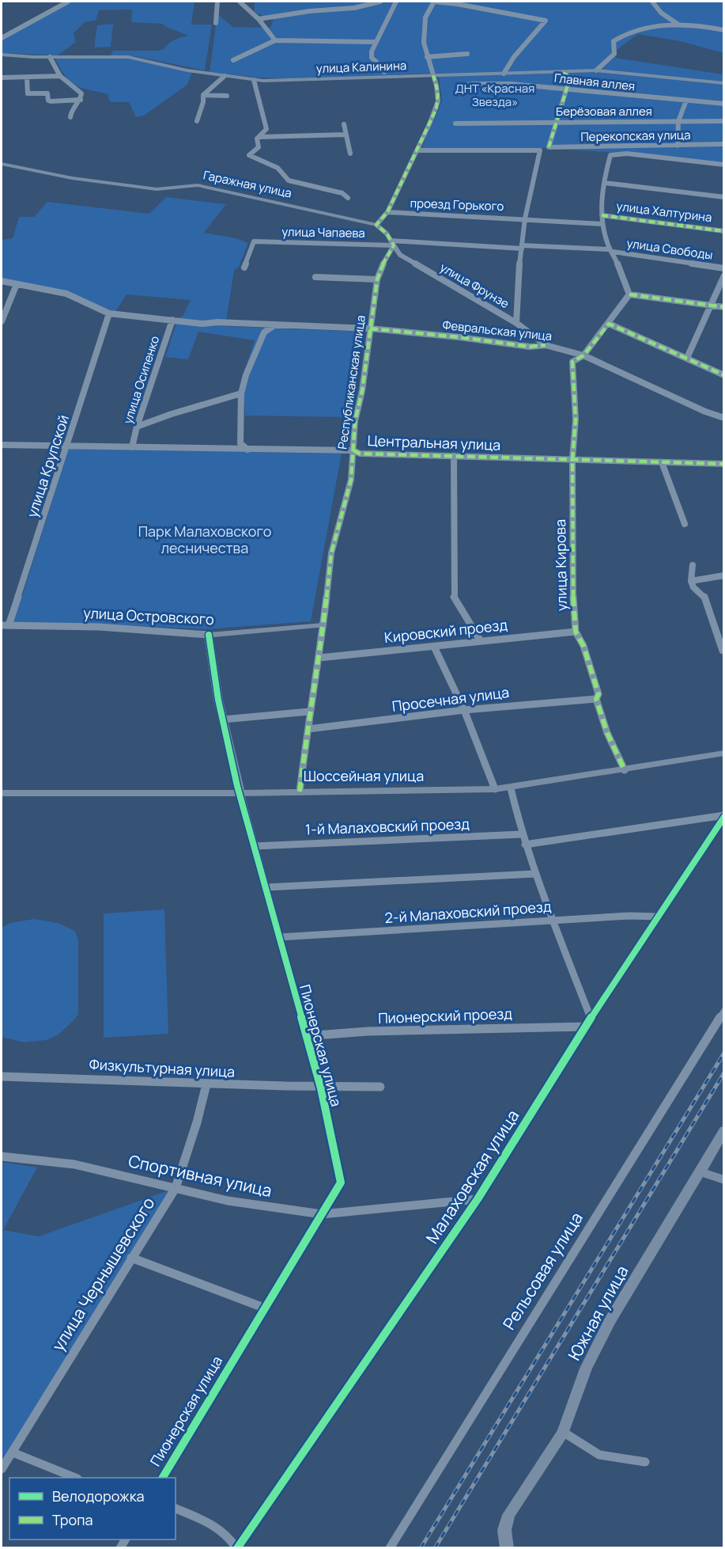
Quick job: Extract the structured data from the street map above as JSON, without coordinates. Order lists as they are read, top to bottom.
{
  "streets": {
    "main road": [
      "улица Калинина",
      "Гаражная улица",
      "улица Островского",
      "Шоссейная улица",
      "Пионерская улица",
      "Южная улица"
    ],
    "street": [
      "Главная аллея",
      "Берёзовая аллея",
      "Перекопская улица",
      "проезд Горького",
      "улица Халтурина",
      "улица Чапаева",
      "улица Свободы",
      "улица Фрунзе",
      "Февральская улица",
      "улица Осипенко",
      "Республиканская улица",
      "Центральная улица",
      "улица Крупской",
      "улица Кирова",
      "Кировский проезд",
      "Просечная улица",
      "1-й Малаховский проезд",
      "2-й Малаховский проезд",
      "Пионерский проезд",
      "Физкультурная улица",
      "Спортивная улица",
      "Малаховская улица",
      "Рельсовая улица",
      "улица Чернышевского"
    ]
  },
  "crossings": [
    ["Берёзовая аллея", "Перекопская улица"],
    ["улица Чапаева", "улица Свободы"],
    ["улица Чапаева", "улица Фрунзе"],
    ["улица Чапаева", "Февральская улица"],
    ["улица Чапаева", "Республиканская улица"],
    ["улица Чапаева", "улица Кирова"],
    ["улица Свободы", "улица Фрунзе"],
    ["улица Свободы", "Февральская улица"],
    ["улица Свободы", "улица Кирова"],
    ["улица Фрунзе", "Февральская улица"],
    ["улица Фрунзе", "Республиканская улица"],
    ["улица Фрунзе", "улица Кирова"],
    ["Февральская улица", "улица Осипенко"],
    ["Февральская улица", "Республиканская улица"],
    ["Февральская улица", "улица Крупской"],
    ["Февральская улица", "улица Кирова"],
    ["улица Осипенко", "Центральная улица"],
    ["Республиканская улица", "Центральная улица"],
    ["Республиканская улица", "улица Островского"],
    ["Республиканская улица", "Кировский проезд"],
    ["Республиканская улица", "Просечная улица"],
    ["Республиканская улица", "Шоссейная улица"],
    ["Центральная улица", "улица Крупской"],
    ["Центральная улица", "улица Кирова"],
    ["улица Крупской", "улица Островского"],
    ["улица Кирова", "Кировский проезд"],
    ["улица Кирова", "Просечная улица"],
    ["улица Кирова", "Шоссейная улица"],
    ["улица Островского", "Пионерская улица"],
    ["Шоссейная улица", "Пионерская улица"],
    ["1-й Малаховский проезд", "Пионерская улица"],
    ["2-й Малаховский проезд", "Пионерская улица"],
    ["2-й Малаховский проезд", "Малаховская улица"],
    ["Пионерский проезд", "Пионерская улица"],
    ["Пионерский проезд", "Малаховская улица"],
    ["Пионерская улица", "Физкультурная улица"],
    ["Пионерская улица", "Спортивная улица"],
    ["Физкультурная улица", "улица Чернышевского"],
    ["Спортивная улица", "Малаховская улица"],
    ["Спортивная улица", "улица Чернышевского"]
  ],
  "parks": ["ДНТ «Красная Звезда»", "Парк Малаховского лесничества"],
  "legend": ["Велодорожка", "Тропа"]
}
